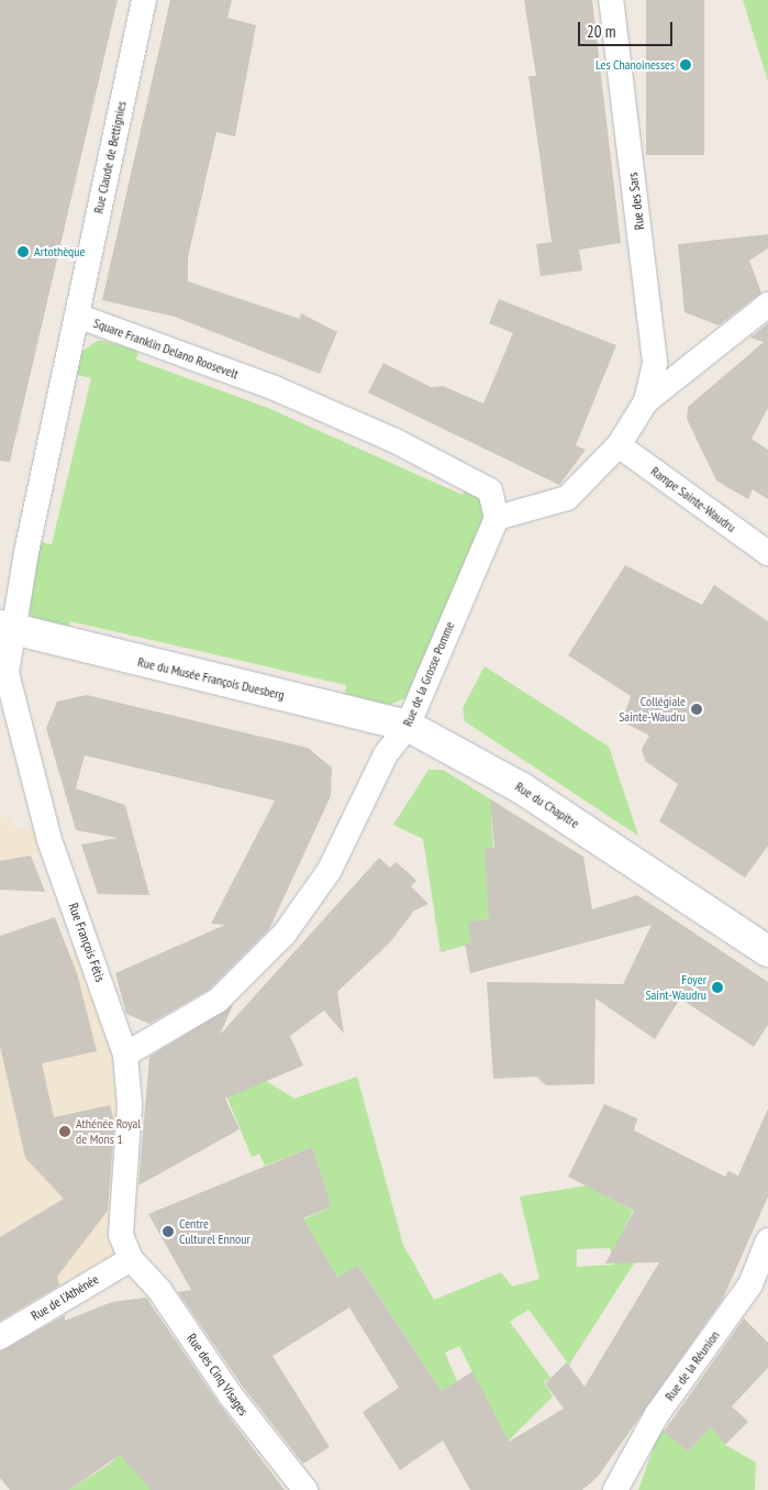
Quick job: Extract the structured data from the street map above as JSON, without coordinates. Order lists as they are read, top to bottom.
{
  "streets": {
    "street": [
      "Rue Claude de Bettignies",
      "Rue des Sars",
      "Square Franklin Delano Roosevelt",
      "Rampe Sainte-Waudru",
      "Rue de la Grosse Pomme",
      "Rue du Musée François Duesberg",
      "Rue du Chapitre",
      "Rue François Fétis",
      "Rue de l'Athénée",
      "Rue de la Réunion",
      "Rue des Cinq Visages"
    ]
  },
  "crossings": [
    ["Rue Claude de Bettignies", "Square Franklin Delano Roosevelt"],
    ["Square Franklin Delano Roosevelt", "Rue de la Grosse Pomme"],
    ["Square Franklin Delano Roosevelt", "Rue du Musée François Duesberg"],
    ["Square Franklin Delano Roosevelt", "Rue François Fétis"],
    ["Rue de la Grosse Pomme", "Rue du Musée François Duesberg"],
    ["Rue de la Grosse Pomme", "Rue du Chapitre"],
    ["Rue de la Grosse Pomme", "Rue François Fétis"],
    ["Rue du Musée François Duesberg", "Rue du Chapitre"],
    ["Rue du Musée François Duesberg", "Rue François Fétis"],
    ["Rue François Fétis", "Rue de l'Athénée"],
    ["Rue François Fétis", "Rue des Cinq Visages"],
    ["Rue de l'Athénée", "Rue des Cinq Visages"]
  ],
  "places": [
    "Les Chanoinesses",
    "Artothèque",
    "Collégiale Sainte-Waudru",
    "Foyer Saint-Waudru",
    "Athénée Royal de Mons 1",
    "Centre Culturel Ennour"
  ],
  "scale_bar": "20 m"
}
